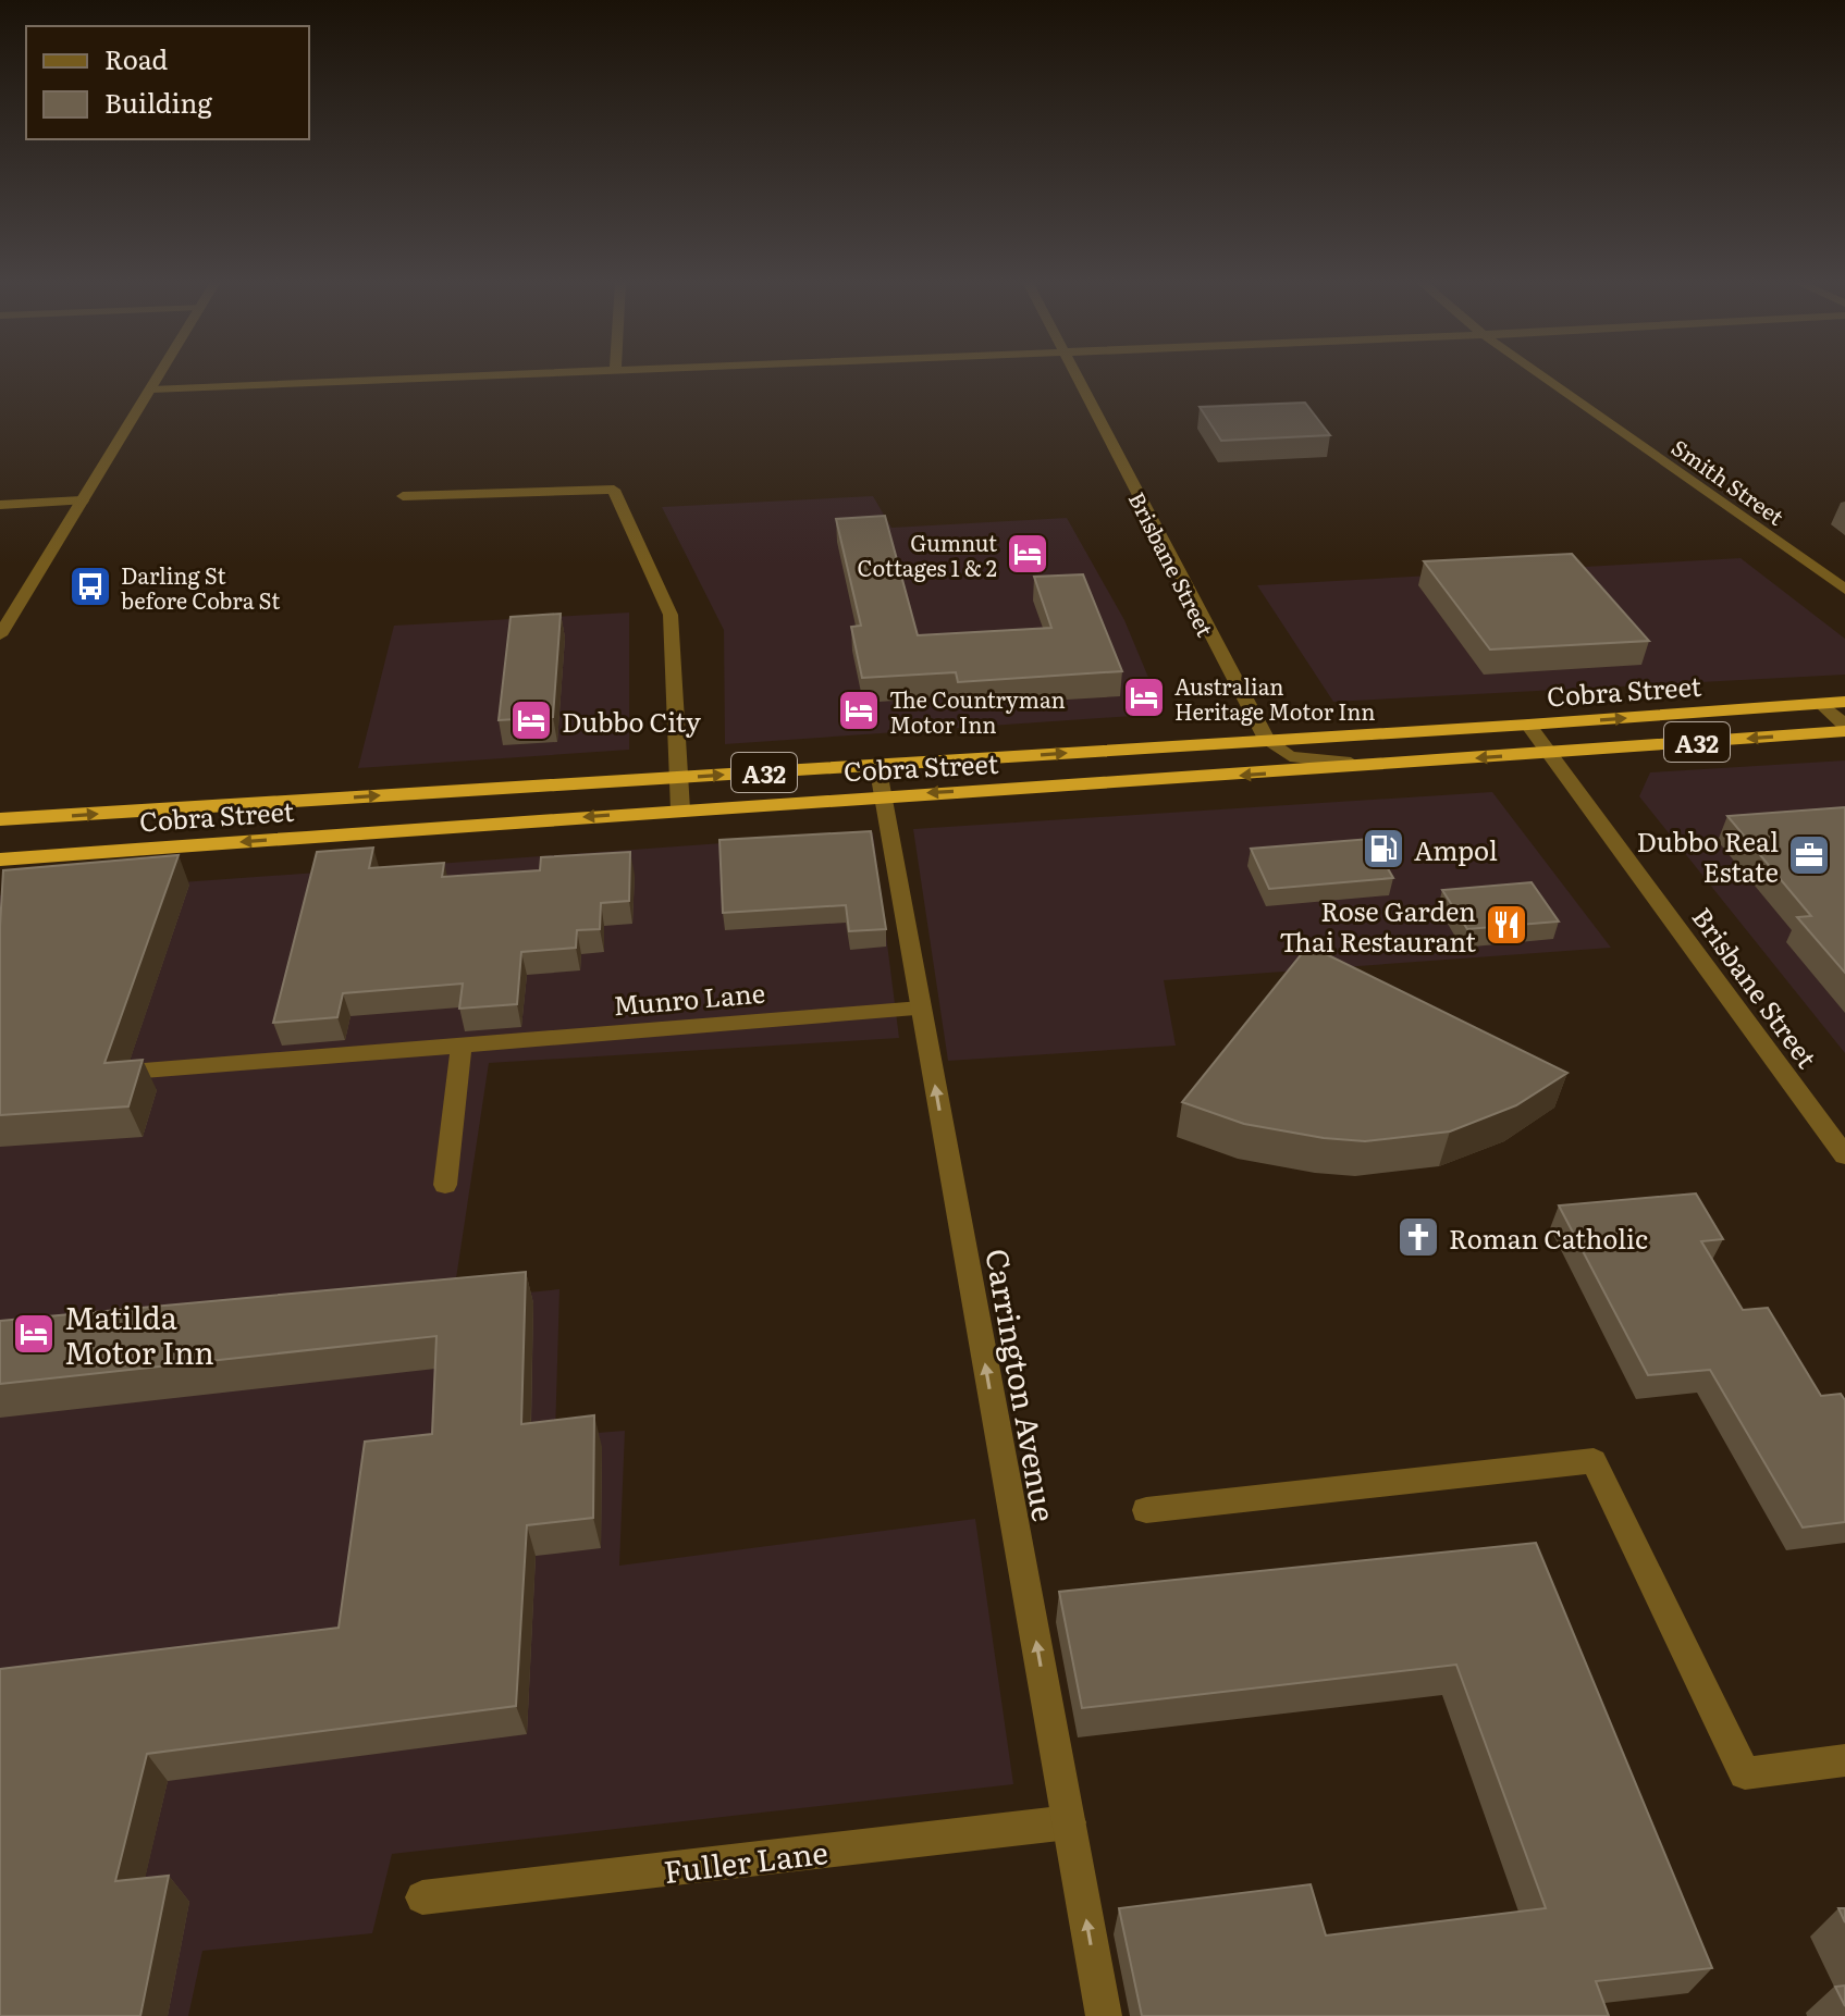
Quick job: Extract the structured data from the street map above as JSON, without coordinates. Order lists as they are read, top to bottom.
{
  "streets": {
    "highway": ["Cobra Street", "A32"],
    "street": [
      "Smith Street",
      "Brisbane Street",
      "Munro Lane",
      "Carrington Avenue",
      "Fuller Lane"
    ]
  },
  "crossings": [
    ["Brisbane Street", "Cobra Street"],
    ["Cobra Street", "Carrington Avenue"],
    ["Munro Lane", "Carrington Avenue"],
    ["Carrington Avenue", "Fuller Lane"]
  ],
  "one_way": ["Carrington Avenue"],
  "places": {
    "hotel": [
      "Gumnut Cottages 1 & 2",
      "Australian Heritage Motor Inn",
      "The Countryman Motor Inn",
      "Dubbo City",
      "Matilda Motor Inn"
    ],
    "bus stop": ["Darling St before Cobra St"],
    "fuel station": ["Ampol"],
    "office": ["Dubbo Real Estate"],
    "restaurant": ["Rose Garden Thai Restaurant"],
    "church": ["Roman Catholic"]
  },
  "legend": ["Road", "Building"]
}
